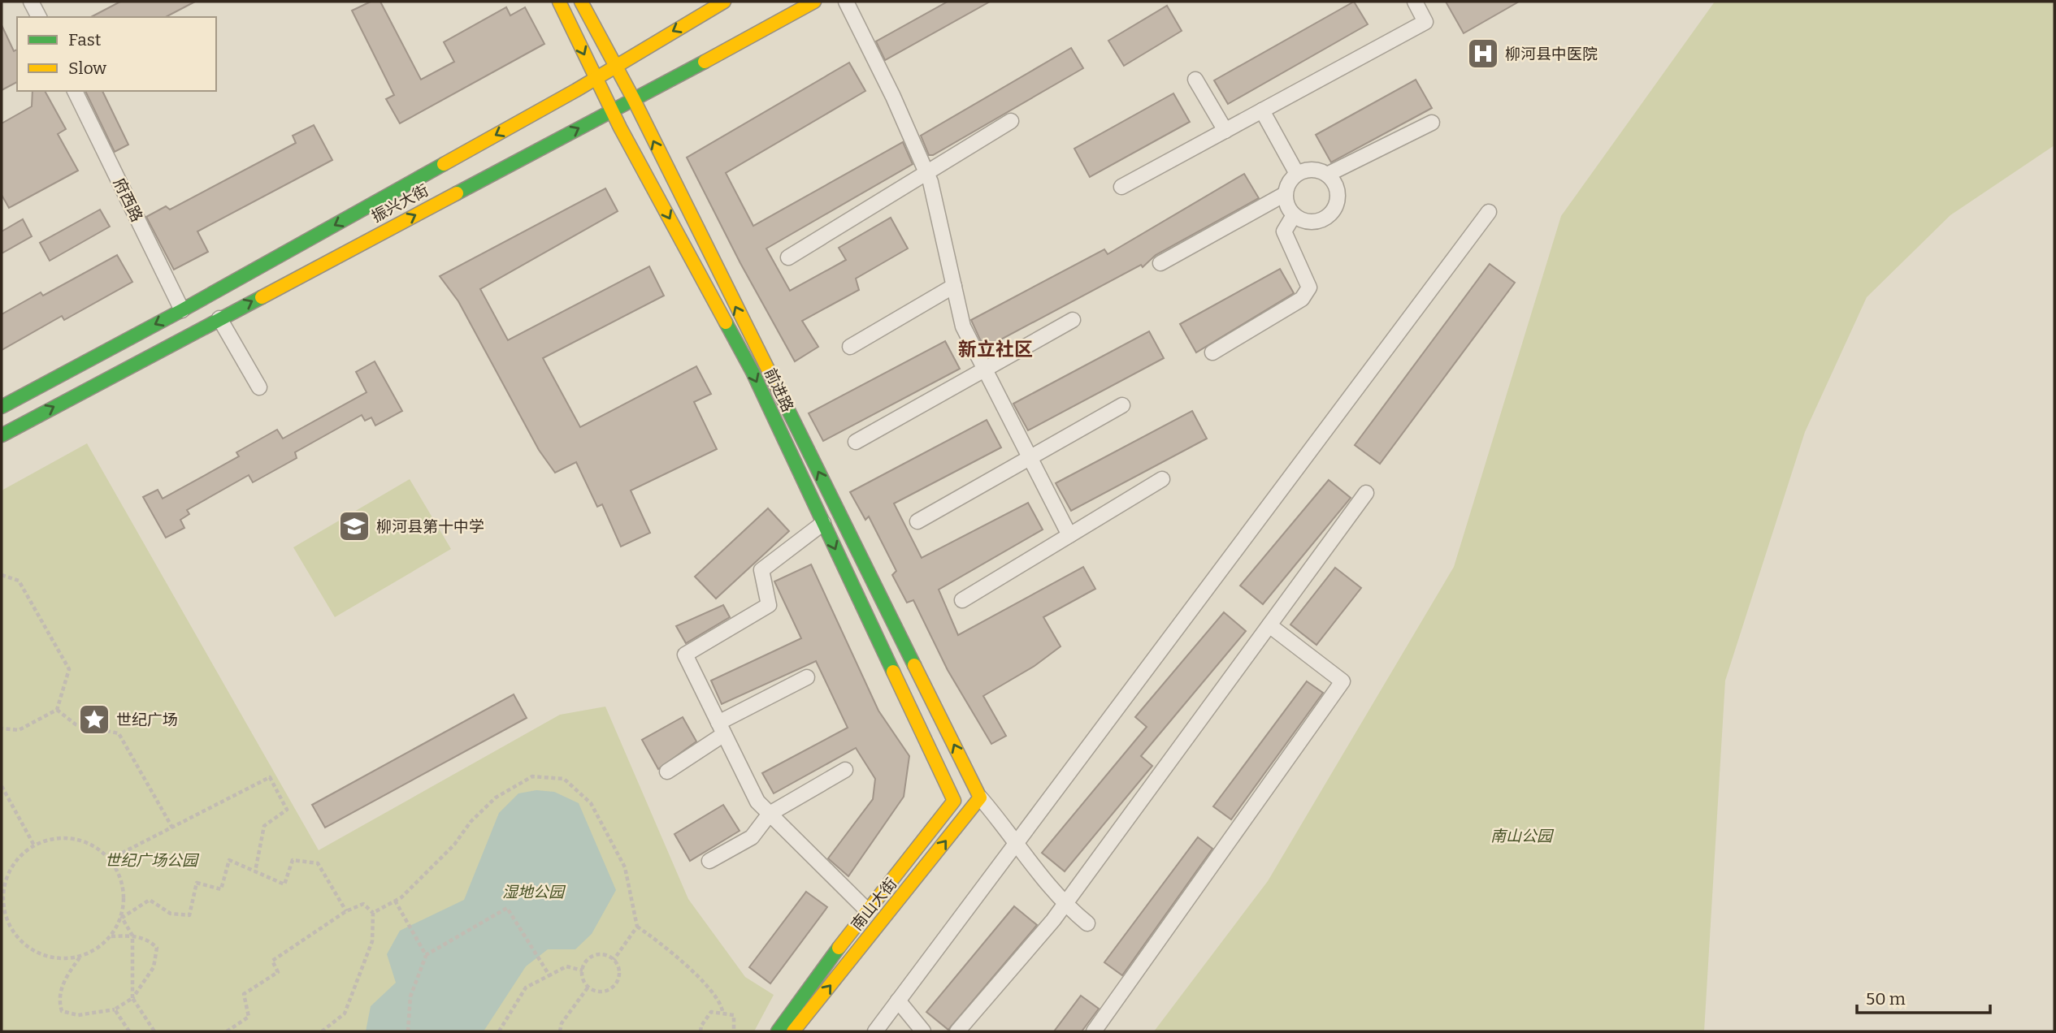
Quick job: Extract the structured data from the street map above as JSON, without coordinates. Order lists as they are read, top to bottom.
{
  "streets": {
    "street": [
      "府西路",
      "振兴大街",
      "前进路",
      "南山大街"
    ]
  },
  "crossings": [
    ["府西路", "振兴大街"],
    ["振兴大街", "前进路"],
    ["前进路", "南山大街"]
  ],
  "districts": ["新立社区"],
  "parks": ["南山公园", "世纪广场公园", "湿地公园"],
  "places": {
    "hospital": ["柳河县中医院"],
    "school or university": ["柳河县第十中学"],
    "place": ["世纪广场"]
  },
  "legend": ["Fast", "Slow"],
  "scale_bar": "50 m"
}
